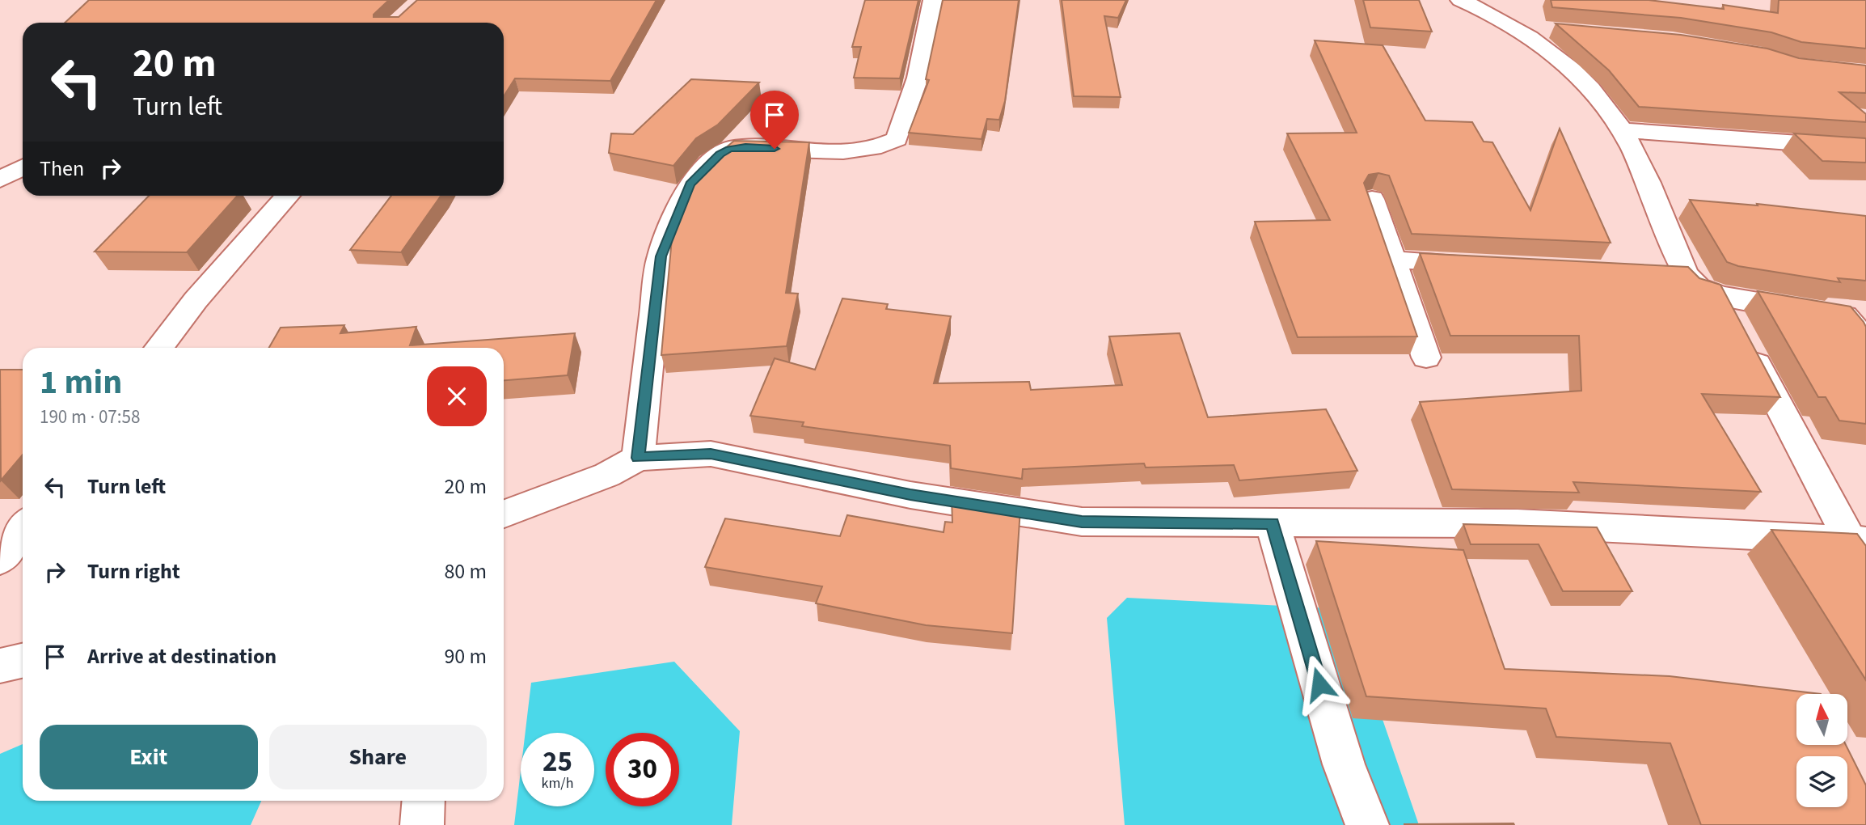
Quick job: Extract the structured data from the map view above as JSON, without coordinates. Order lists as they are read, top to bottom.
{
  "north": "top",
  "page": {
    "turn": ["20 m", "Turn left"],
    "then": "Then",
    "heading": ["1 min", "190 m · 07:58"],
    "list": [
      {
        "name": "Turn left",
        "value": "20 m"
      },
      {
        "name": "Turn right",
        "value": "80 m"
      },
      {
        "name": "Arrive at destination",
        "value": "90 m"
      }
    ],
    "buttons": ["Exit", "Share"],
    "speed": "25 km/h",
    "limit": "30"
  }
}
